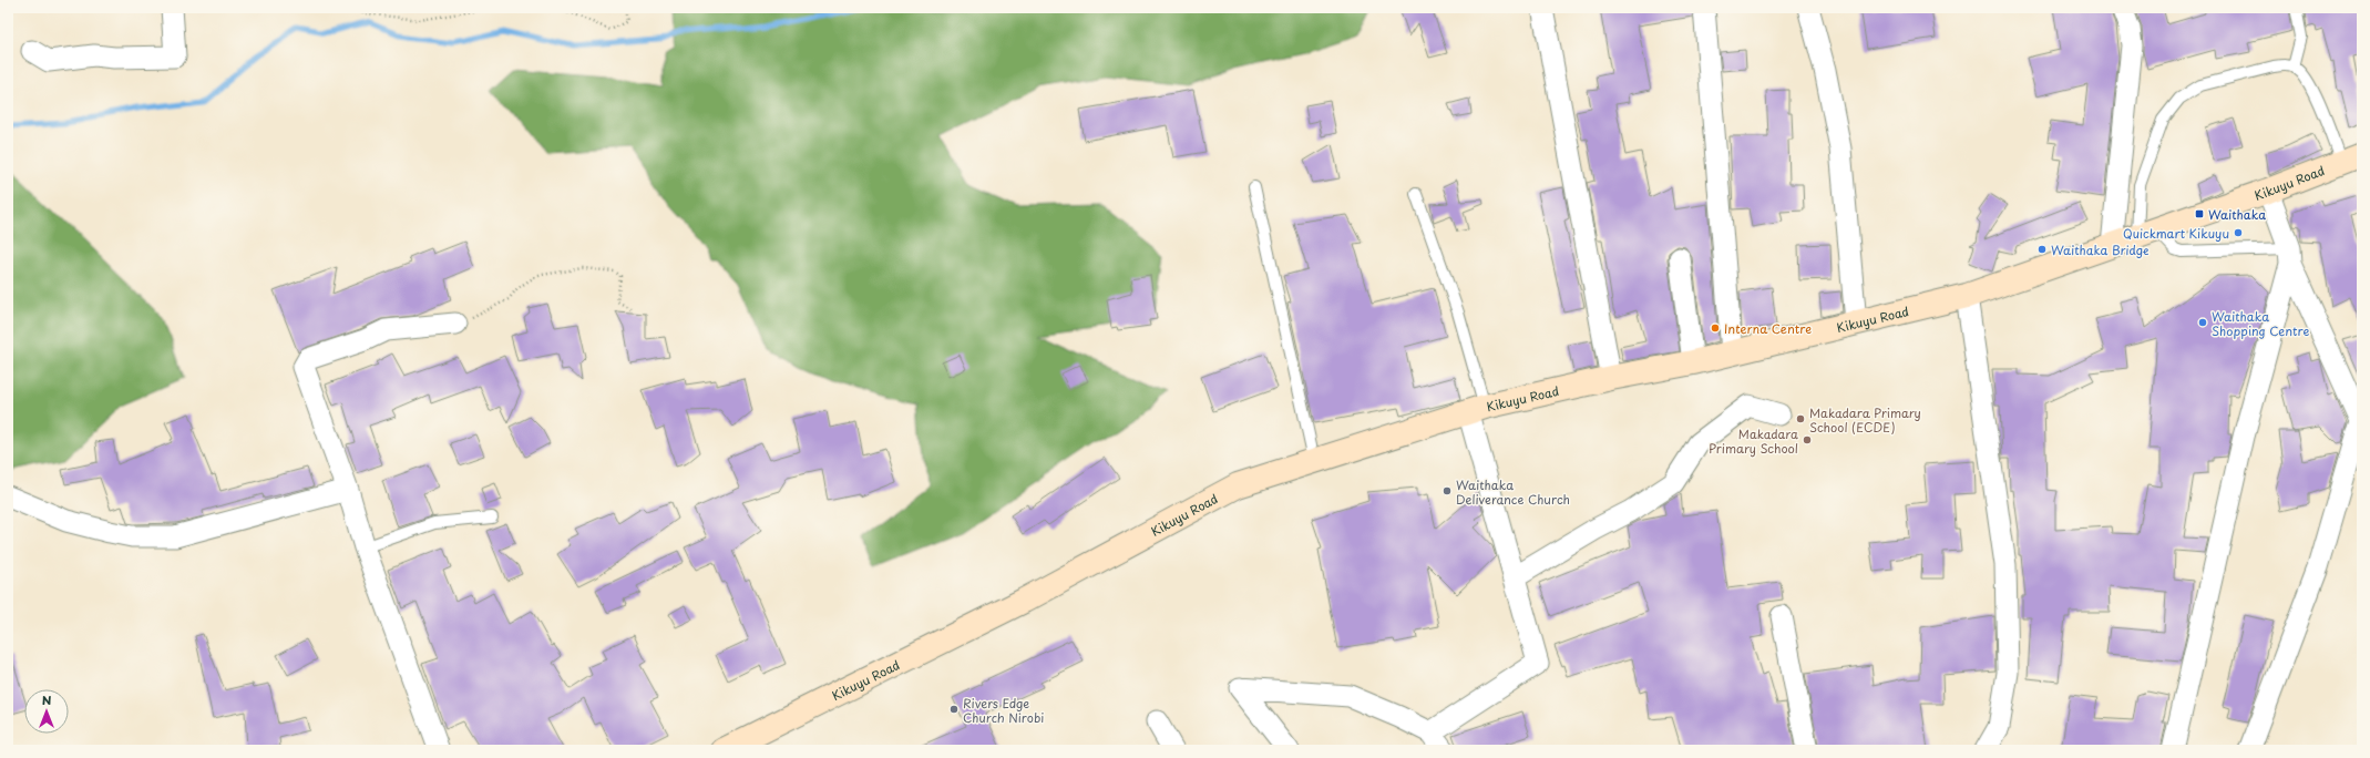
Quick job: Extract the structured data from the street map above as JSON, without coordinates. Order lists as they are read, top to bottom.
{
  "streets": {
    "main road": ["Kikuyu Road"]
  },
  "places": {
    "transit": ["Waithaka"],
    "other": [
      "Quickmart Kikuyu",
      "Waithaka Bridge",
      "Waithaka Shopping Centre",
      "Interna Centre",
      "Makadara Primary School (ECDE)",
      "Makadara Primary School",
      "Waithaka Deliverance Church",
      "Rivers Edge Church Nirobi"
    ]
  },
  "north": "top"
}
